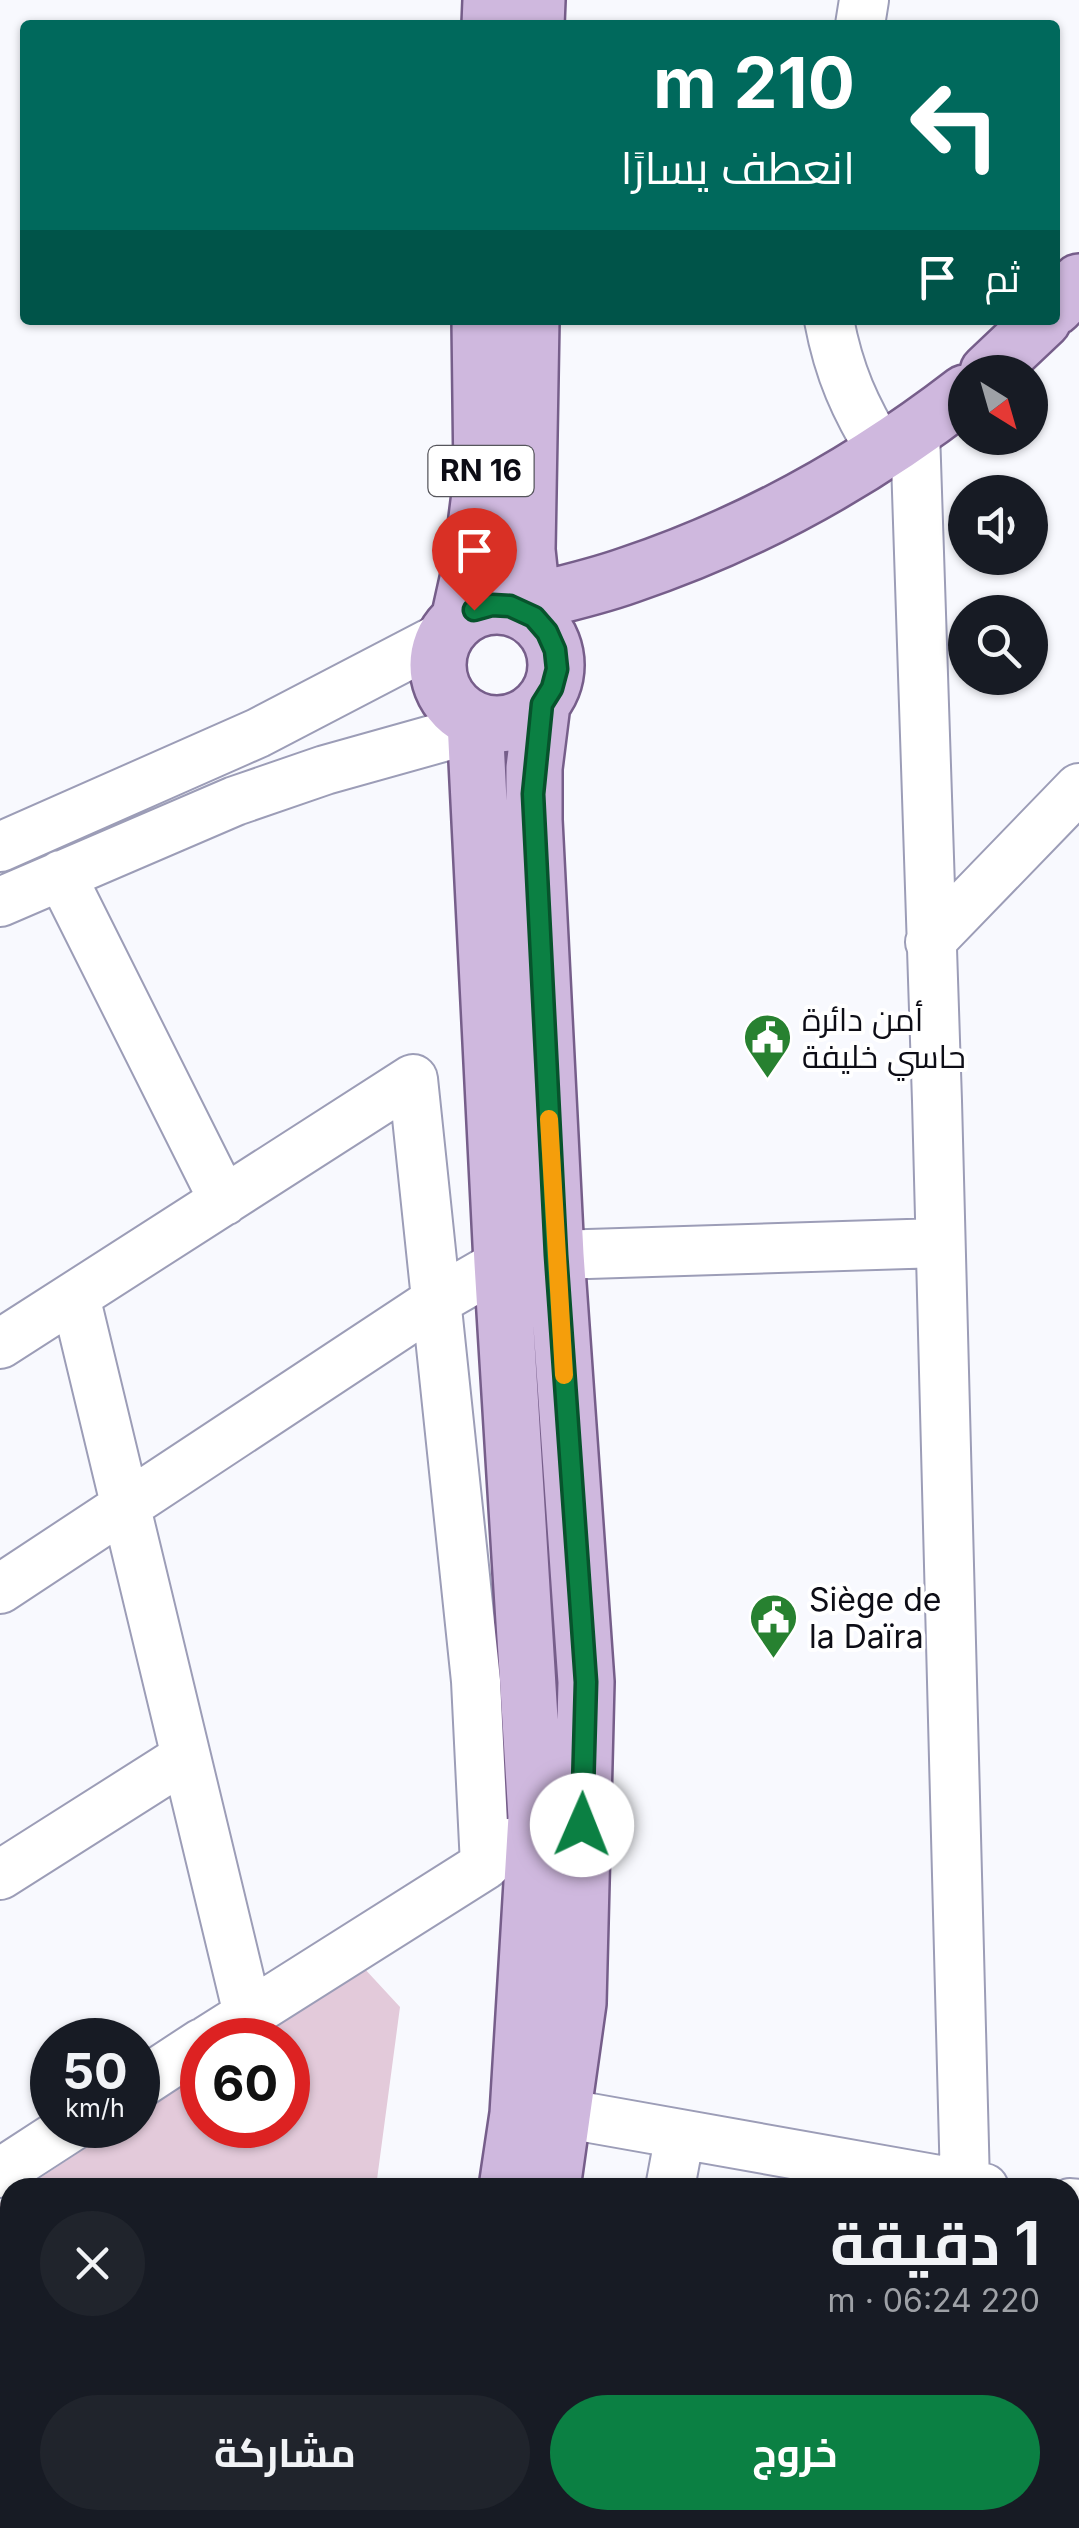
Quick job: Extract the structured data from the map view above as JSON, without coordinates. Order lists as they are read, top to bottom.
{
  "streets": {
    "main road": ["RN 16"]
  },
  "places": {
    "public building": ["أمن دائرة حاسي خليفة", "Siège de la Daïra"]
  },
  "north": "bottom right",
  "page": {
    "turn": ["210 m", "انعطف يسارًا"],
    "then": "ثم",
    "speed": "50 km/h",
    "limit": "60",
    "heading": ["1 دقيقة", "220 m · 06:24"],
    "buttons": ["خروج", "مشاركة"]
  }
}
